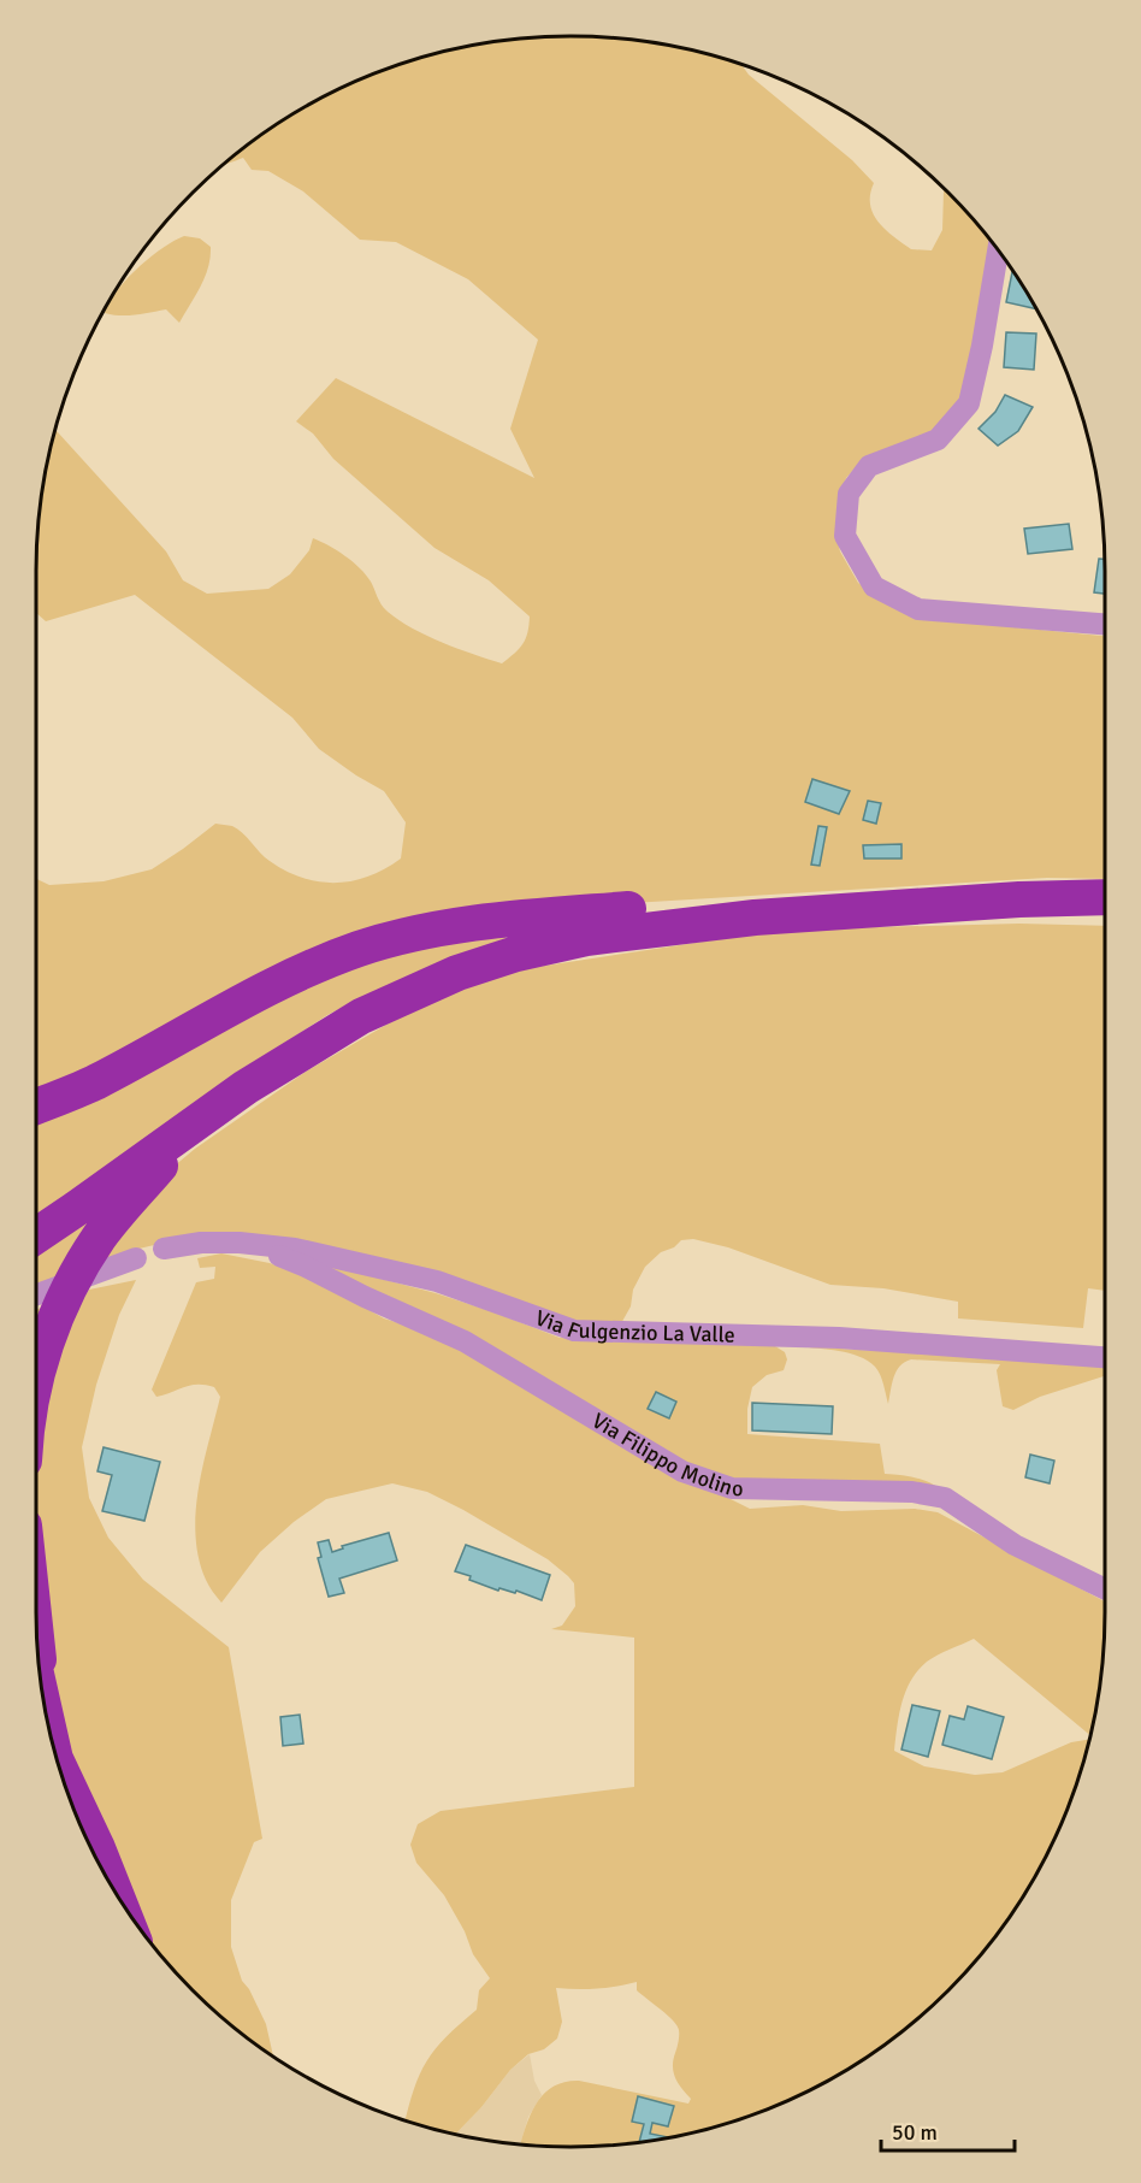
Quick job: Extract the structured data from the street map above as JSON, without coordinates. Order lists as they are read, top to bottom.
{
  "streets": {
    "street": ["Via Fulgenzio La Valle", "Via Filippo Molino"]
  },
  "crossings": [
    ["Via Fulgenzio La Valle", "Via Filippo Molino"]
  ],
  "scale_bar": "50 m"
}
